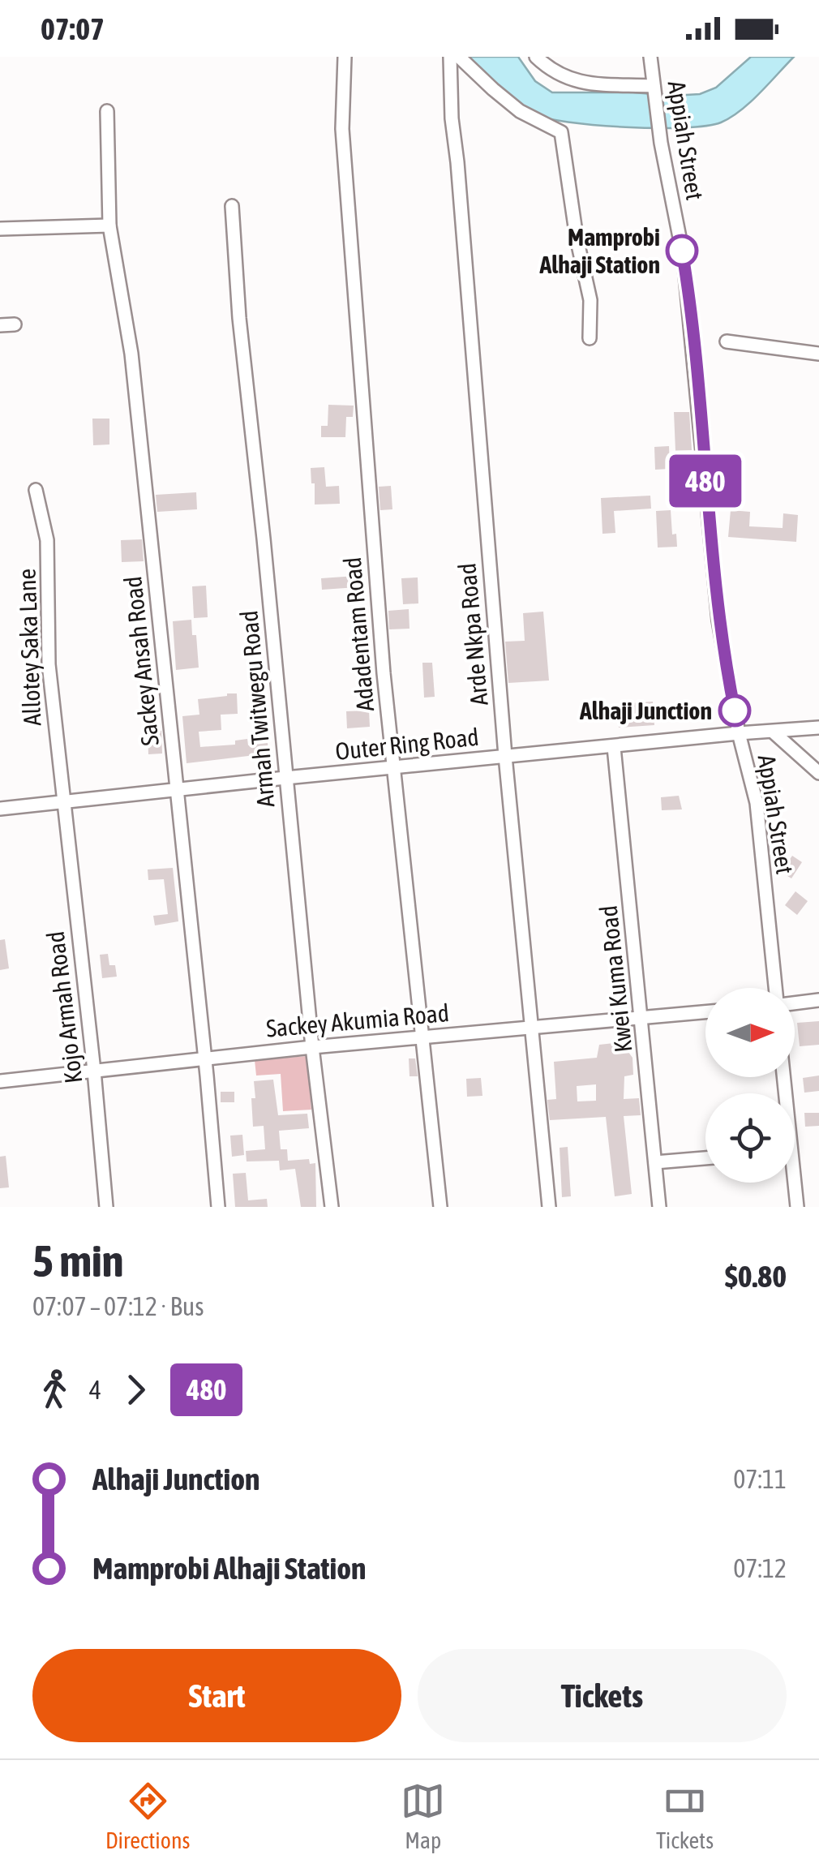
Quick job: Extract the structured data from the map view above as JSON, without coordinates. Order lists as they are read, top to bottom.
{
  "streets": {
    "street": [
      "Appiah Street",
      "Adadentam Road",
      "Arde Nkpa Road",
      "Allotey Saka Lane",
      "Sackey Ansah Road",
      "Armah Twitwegu Road",
      "Outer Ring Road",
      "Kwei Kuma Road",
      "Kojo Armah Road",
      "Sackey Akumia Road"
    ]
  },
  "crossings": [
    ["Appiah Street", "Outer Ring Road"],
    ["Adadentam Road", "Outer Ring Road"],
    ["Adadentam Road", "Sackey Akumia Road"],
    ["Arde Nkpa Road", "Outer Ring Road"],
    ["Arde Nkpa Road", "Sackey Akumia Road"],
    ["Allotey Saka Lane", "Outer Ring Road"],
    ["Allotey Saka Lane", "Kojo Armah Road"],
    ["Sackey Ansah Road", "Outer Ring Road"],
    ["Sackey Ansah Road", "Sackey Akumia Road"],
    ["Armah Twitwegu Road", "Outer Ring Road"],
    ["Armah Twitwegu Road", "Sackey Akumia Road"],
    ["Outer Ring Road", "Kwei Kuma Road"],
    ["Outer Ring Road", "Kojo Armah Road"],
    ["Kwei Kuma Road", "Sackey Akumia Road"],
    ["Kojo Armah Road", "Sackey Akumia Road"]
  ],
  "places": ["Mamprobi Alhaji Station", "Alhaji Junction"],
  "lines": ["bus line 480"],
  "north": "right",
  "page": {
    "status": "07:07",
    "on_map": "480",
    "heading": ["5 min", "07:07 – 07:12 · Bus", "$0.80"],
    "legs": ["4", "480"],
    "list": [
      {
        "name": "Alhaji Junction",
        "value": "07:11"
      },
      {
        "name": "Mamprobi Alhaji Station",
        "value": "07:12"
      }
    ],
    "buttons": ["Start", "Tickets"],
    "tabs": ["Directions", "Map", "Tickets"]
  }
}
